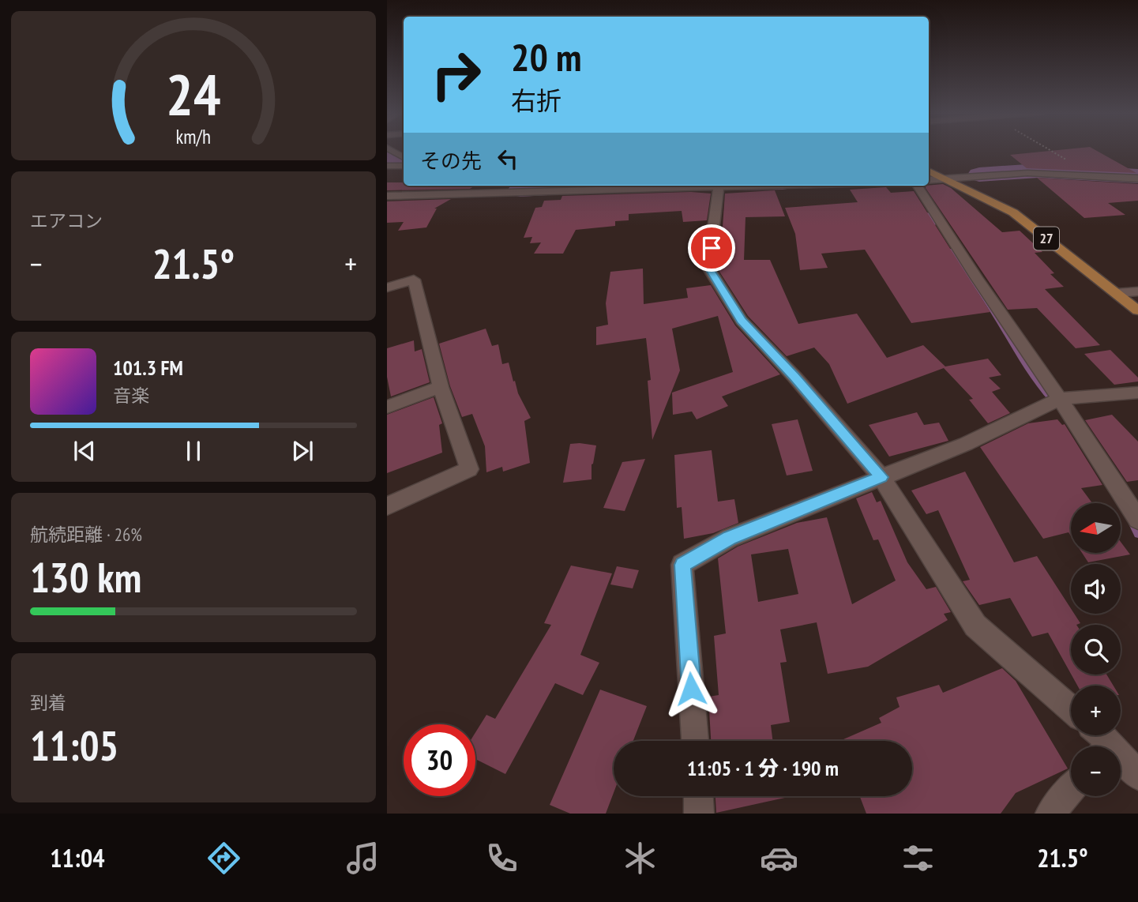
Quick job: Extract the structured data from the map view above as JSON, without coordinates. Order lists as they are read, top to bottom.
{
  "streets": {
    "main road": ["27"]
  },
  "north": "left",
  "page": {
    "turn": ["20 m", "右折"],
    "then": "その先",
    "tile": [
      "エアコン",
      ["航続距離 · 26%", "130 km"],
      ["到着", "11:05"]
    ],
    "heat": ["−", "21.5°", "+"],
    "song": ["101.3 FM", "音楽"],
    "map_buttons": ["+", "−"],
    "limit": "30",
    "trip": "11:05 · 1 分 · 190 m",
    "tabs": ["11:04", "21.5°"],
    "gauge": ["24", "km/h"]
  }
}
